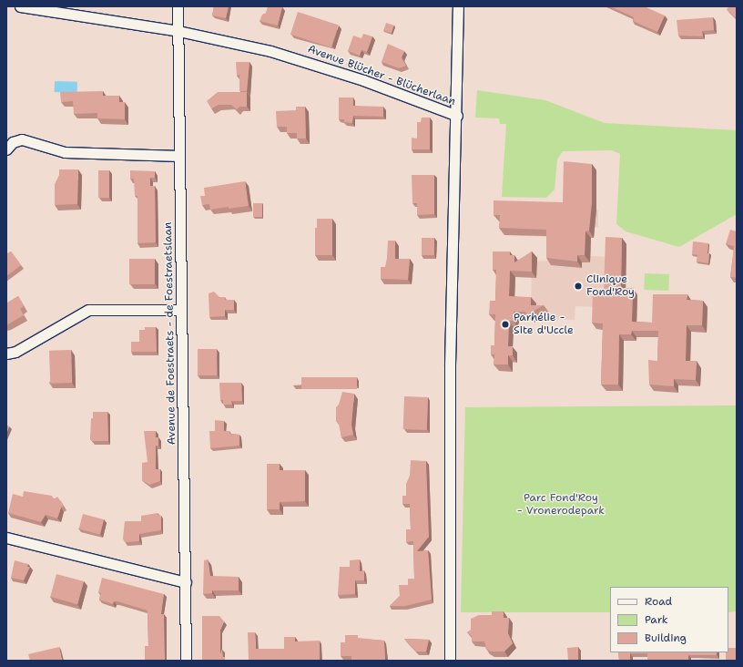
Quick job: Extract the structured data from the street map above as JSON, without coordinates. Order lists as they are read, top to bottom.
{
  "streets": {
    "street": ["Avenue Blücher - Blücherlaan", "Avenue de Foestraets - de Foestraetslaan"]
  },
  "crossings": [
    ["Avenue Blücher - Blücherlaan", "Avenue de Foestraets - de Foestraetslaan"]
  ],
  "parks": ["Parc Fond'Roy - Vronerodepark"],
  "places": ["Clinique Fond'Roy", "Parhélie - Site d'Uccle"],
  "legend": ["Road", "Park", "Building"]
}
